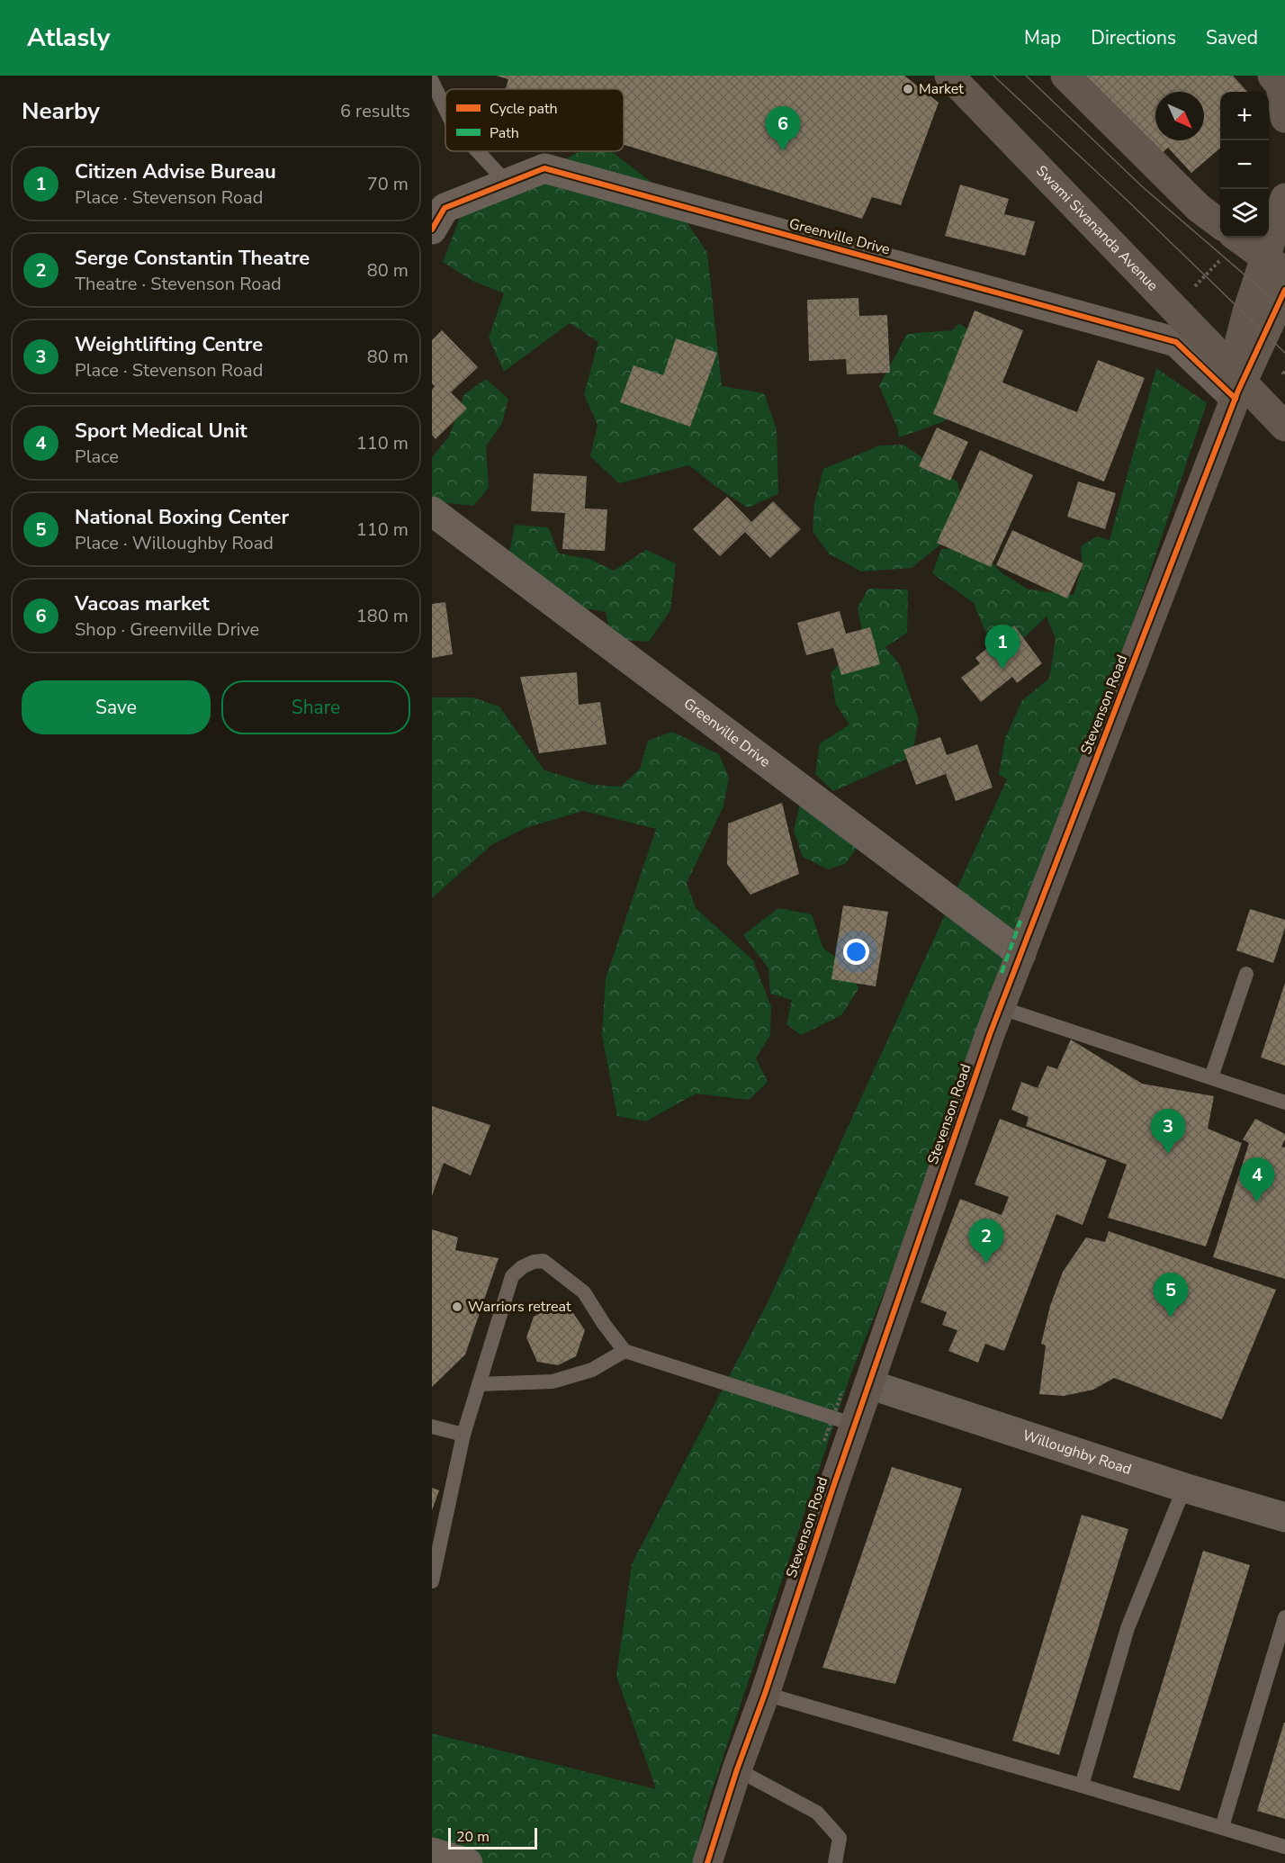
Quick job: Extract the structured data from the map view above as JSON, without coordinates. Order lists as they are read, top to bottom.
{
  "streets": {
    "street": [
      "Swami Sivananda Avenue",
      "Greenville Drive",
      "Stevenson Road",
      "Willoughby Road"
    ]
  },
  "crossings": [
    ["Swami Sivananda Avenue", "Greenville Drive"],
    ["Swami Sivananda Avenue", "Stevenson Road"],
    ["Greenville Drive", "Stevenson Road"],
    ["Stevenson Road", "Willoughby Road"]
  ],
  "places": ["Market", "Warriors retreat"],
  "legend": ["Cycle path", "Path"],
  "scale_bar": "20 m",
  "north": "bottom right",
  "page": {
    "header": "Atlasly",
    "nav": ["Map", "Directions", "Saved"],
    "heading": ["Nearby", "6 results"],
    "map_buttons": ["+", "−"],
    "pins": [
      "6",
      "1",
      "3",
      "4",
      "2",
      "5"
    ],
    "list": [
      {
        "mark": "1",
        "name": "Citizen Advise Bureau",
        "note": "Place · Stevenson Road",
        "value": "70 m"
      },
      {
        "mark": "2",
        "name": "Serge Constantin Theatre",
        "note": "Theatre · Stevenson Road",
        "value": "80 m"
      },
      {
        "mark": "3",
        "name": "Weightlifting Centre",
        "note": "Place · Stevenson Road",
        "value": "80 m"
      },
      {
        "mark": "4",
        "name": "Sport Medical Unit",
        "note": "Place",
        "value": "110 m"
      },
      {
        "mark": "5",
        "name": "National Boxing Center",
        "note": "Place · Willoughby Road",
        "value": "110 m"
      },
      {
        "mark": "6",
        "name": "Vacoas market",
        "note": "Shop · Greenville Drive",
        "value": "180 m"
      }
    ],
    "buttons": ["Save", "Share"],
    "scale": "20 m"
  }
}
